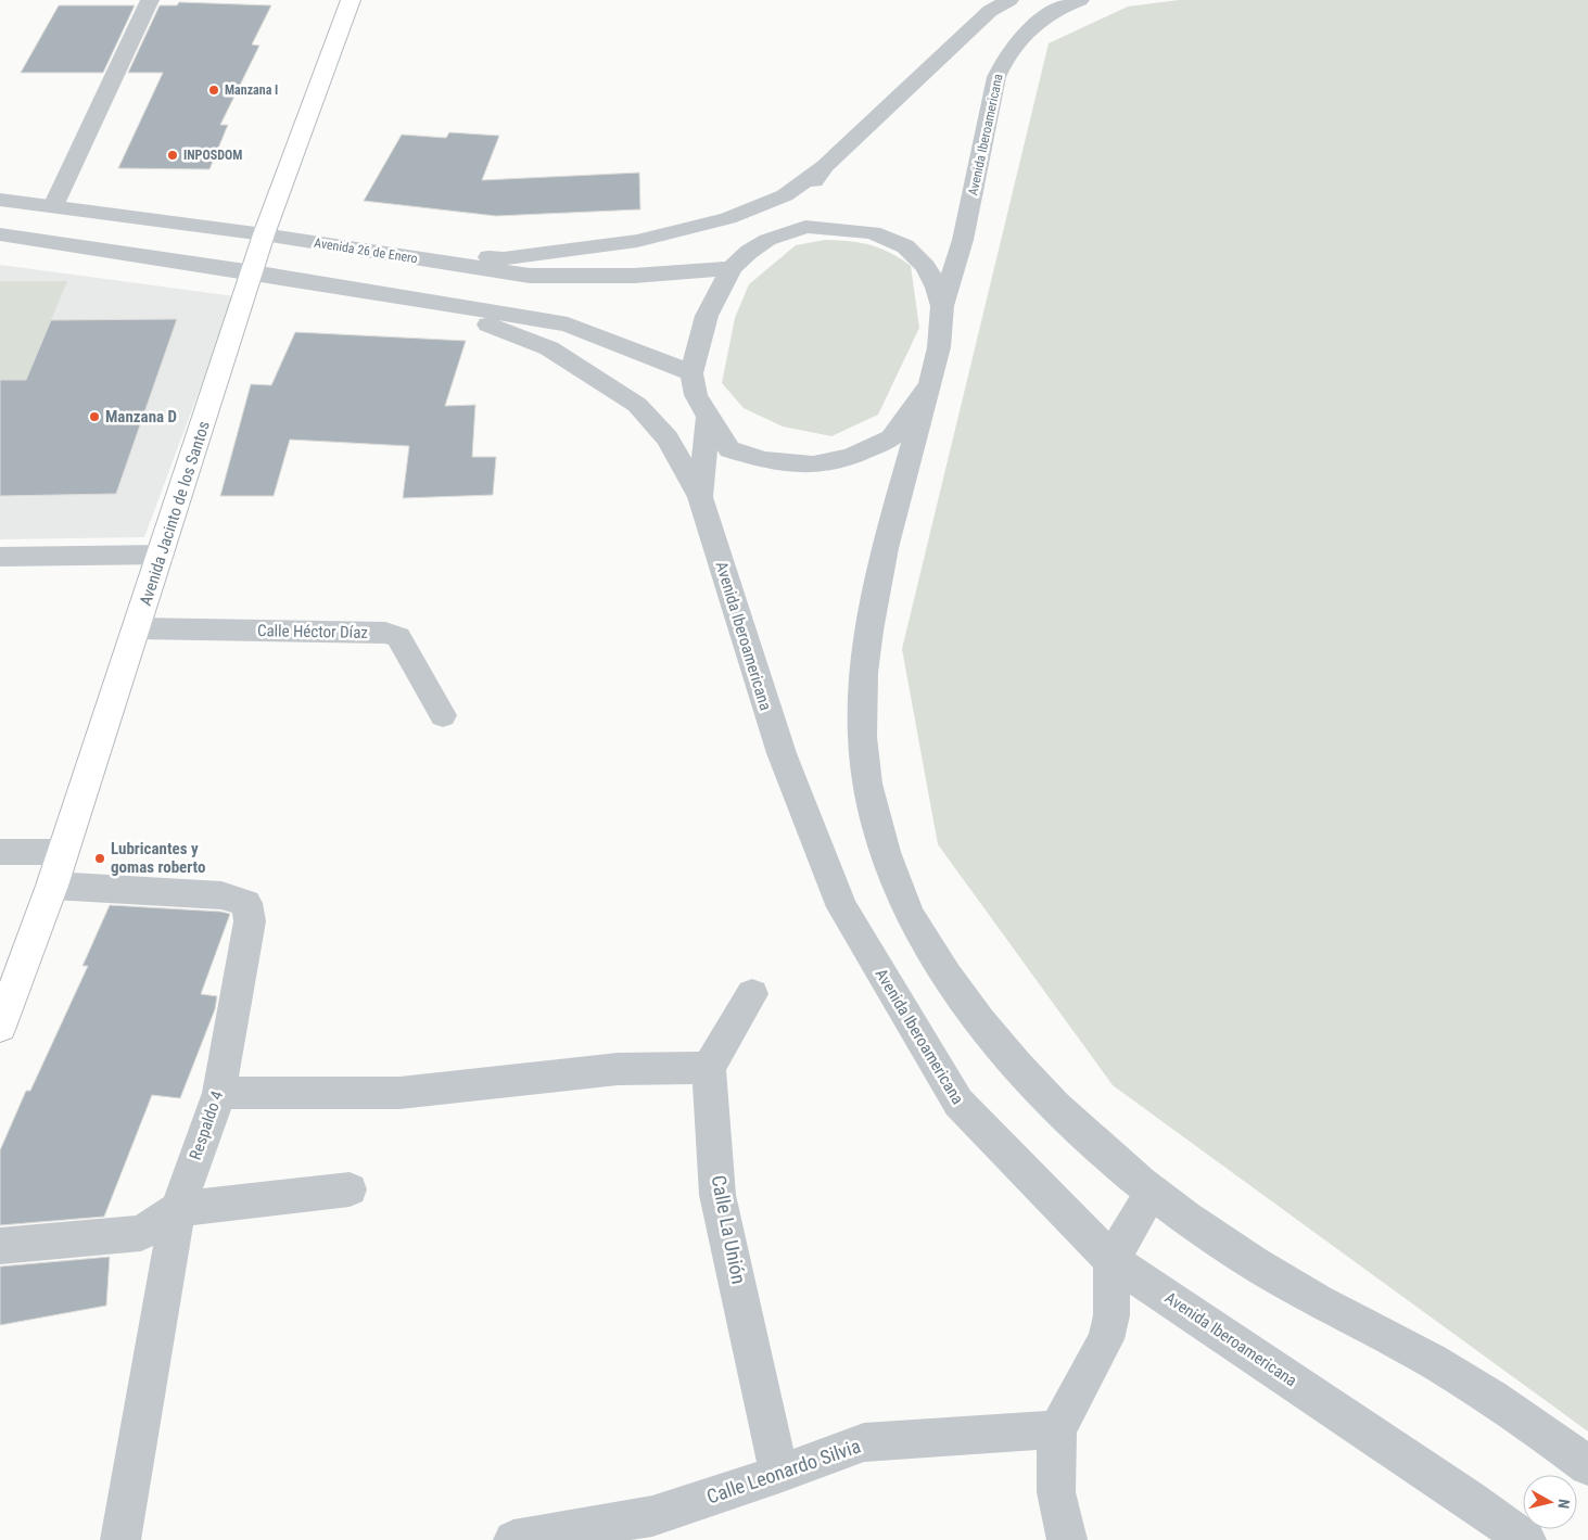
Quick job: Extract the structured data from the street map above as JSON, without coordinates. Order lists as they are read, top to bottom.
{
  "streets": {
    "main road": ["Avenida Jacinto de los Santos"],
    "street": [
      "Avenida Iberoamericana",
      "Avenida 26 de Enero",
      "Calle Héctor Díaz",
      "Respaldo 4",
      "Calle La Unión",
      "Calle Leonardo Silvia"
    ]
  },
  "crossings": [
    ["Avenida 26 de Enero", "Avenida Jacinto de los Santos"],
    ["Avenida Jacinto de los Santos", "Calle Héctor Díaz"],
    ["Avenida Jacinto de los Santos", "Respaldo 4"],
    ["Calle La Unión", "Calle Leonardo Silvia"]
  ],
  "places": [
    "Manzana I",
    "INPOSDOM",
    "Manzana D",
    "Lubricantes y gomas roberto"
  ],
  "north": "right"
}
